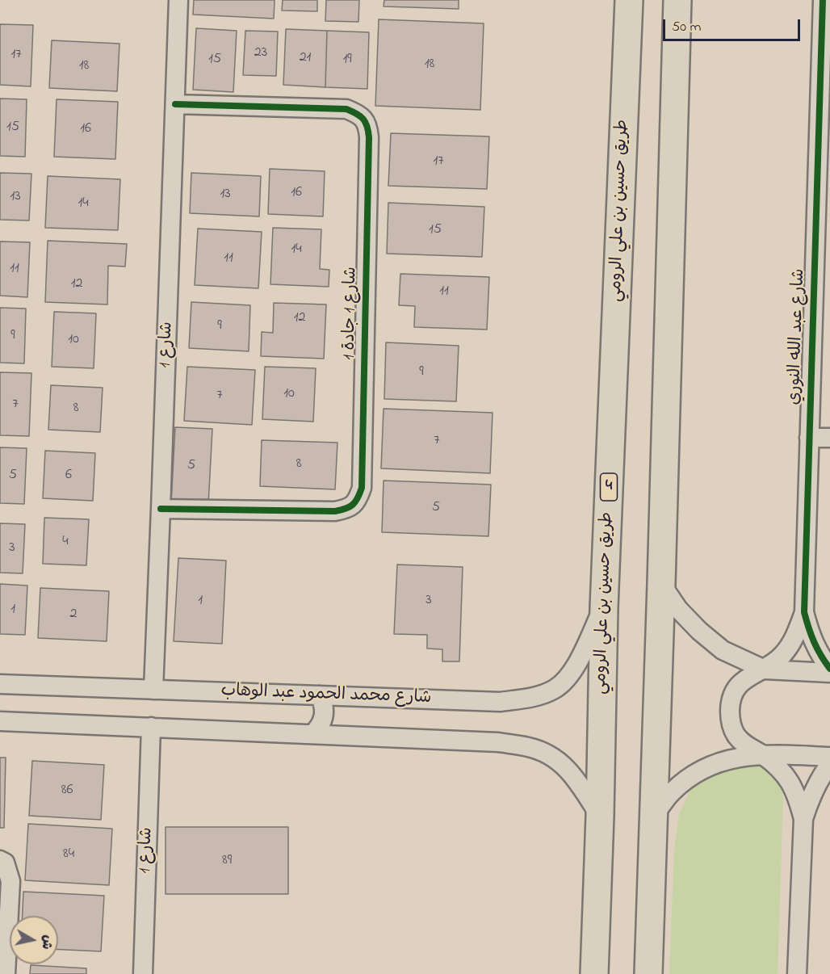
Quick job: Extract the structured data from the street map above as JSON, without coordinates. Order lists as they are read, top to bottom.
{
  "streets": {
    "highway": ["طريق حسين بن علي الرومي", "4"],
    "street": [
      "شارع 1 جادة 1",
      "شارع عبد الله النوري",
      "شارع 1",
      "شارع محمد الحمود عبد الوهاب"
    ]
  },
  "crossings": [
    ["طريق حسين بن علي الرومي", "شارع محمد الحمود عبد الوهاب"],
    ["شارع 1 جادة 1", "شارع 1"],
    ["شارع 1", "شارع محمد الحمود عبد الوهاب"]
  ],
  "house_numbers": [
    "23",
    "17",
    "21",
    "15",
    "19",
    "18",
    "18",
    "15",
    "16",
    "17",
    "16",
    "13",
    "13",
    "14",
    "15",
    "14",
    "11",
    "11",
    "12",
    "11",
    "12",
    "9",
    "9",
    "10",
    "9",
    "10",
    "7",
    "7",
    "8",
    "7",
    "8",
    "5",
    "5",
    "6",
    "5",
    "4",
    "3",
    "1",
    "3",
    "1",
    "2",
    "86",
    "84",
    "89"
  ],
  "scale_bar": "50 m",
  "north": "right"
}
